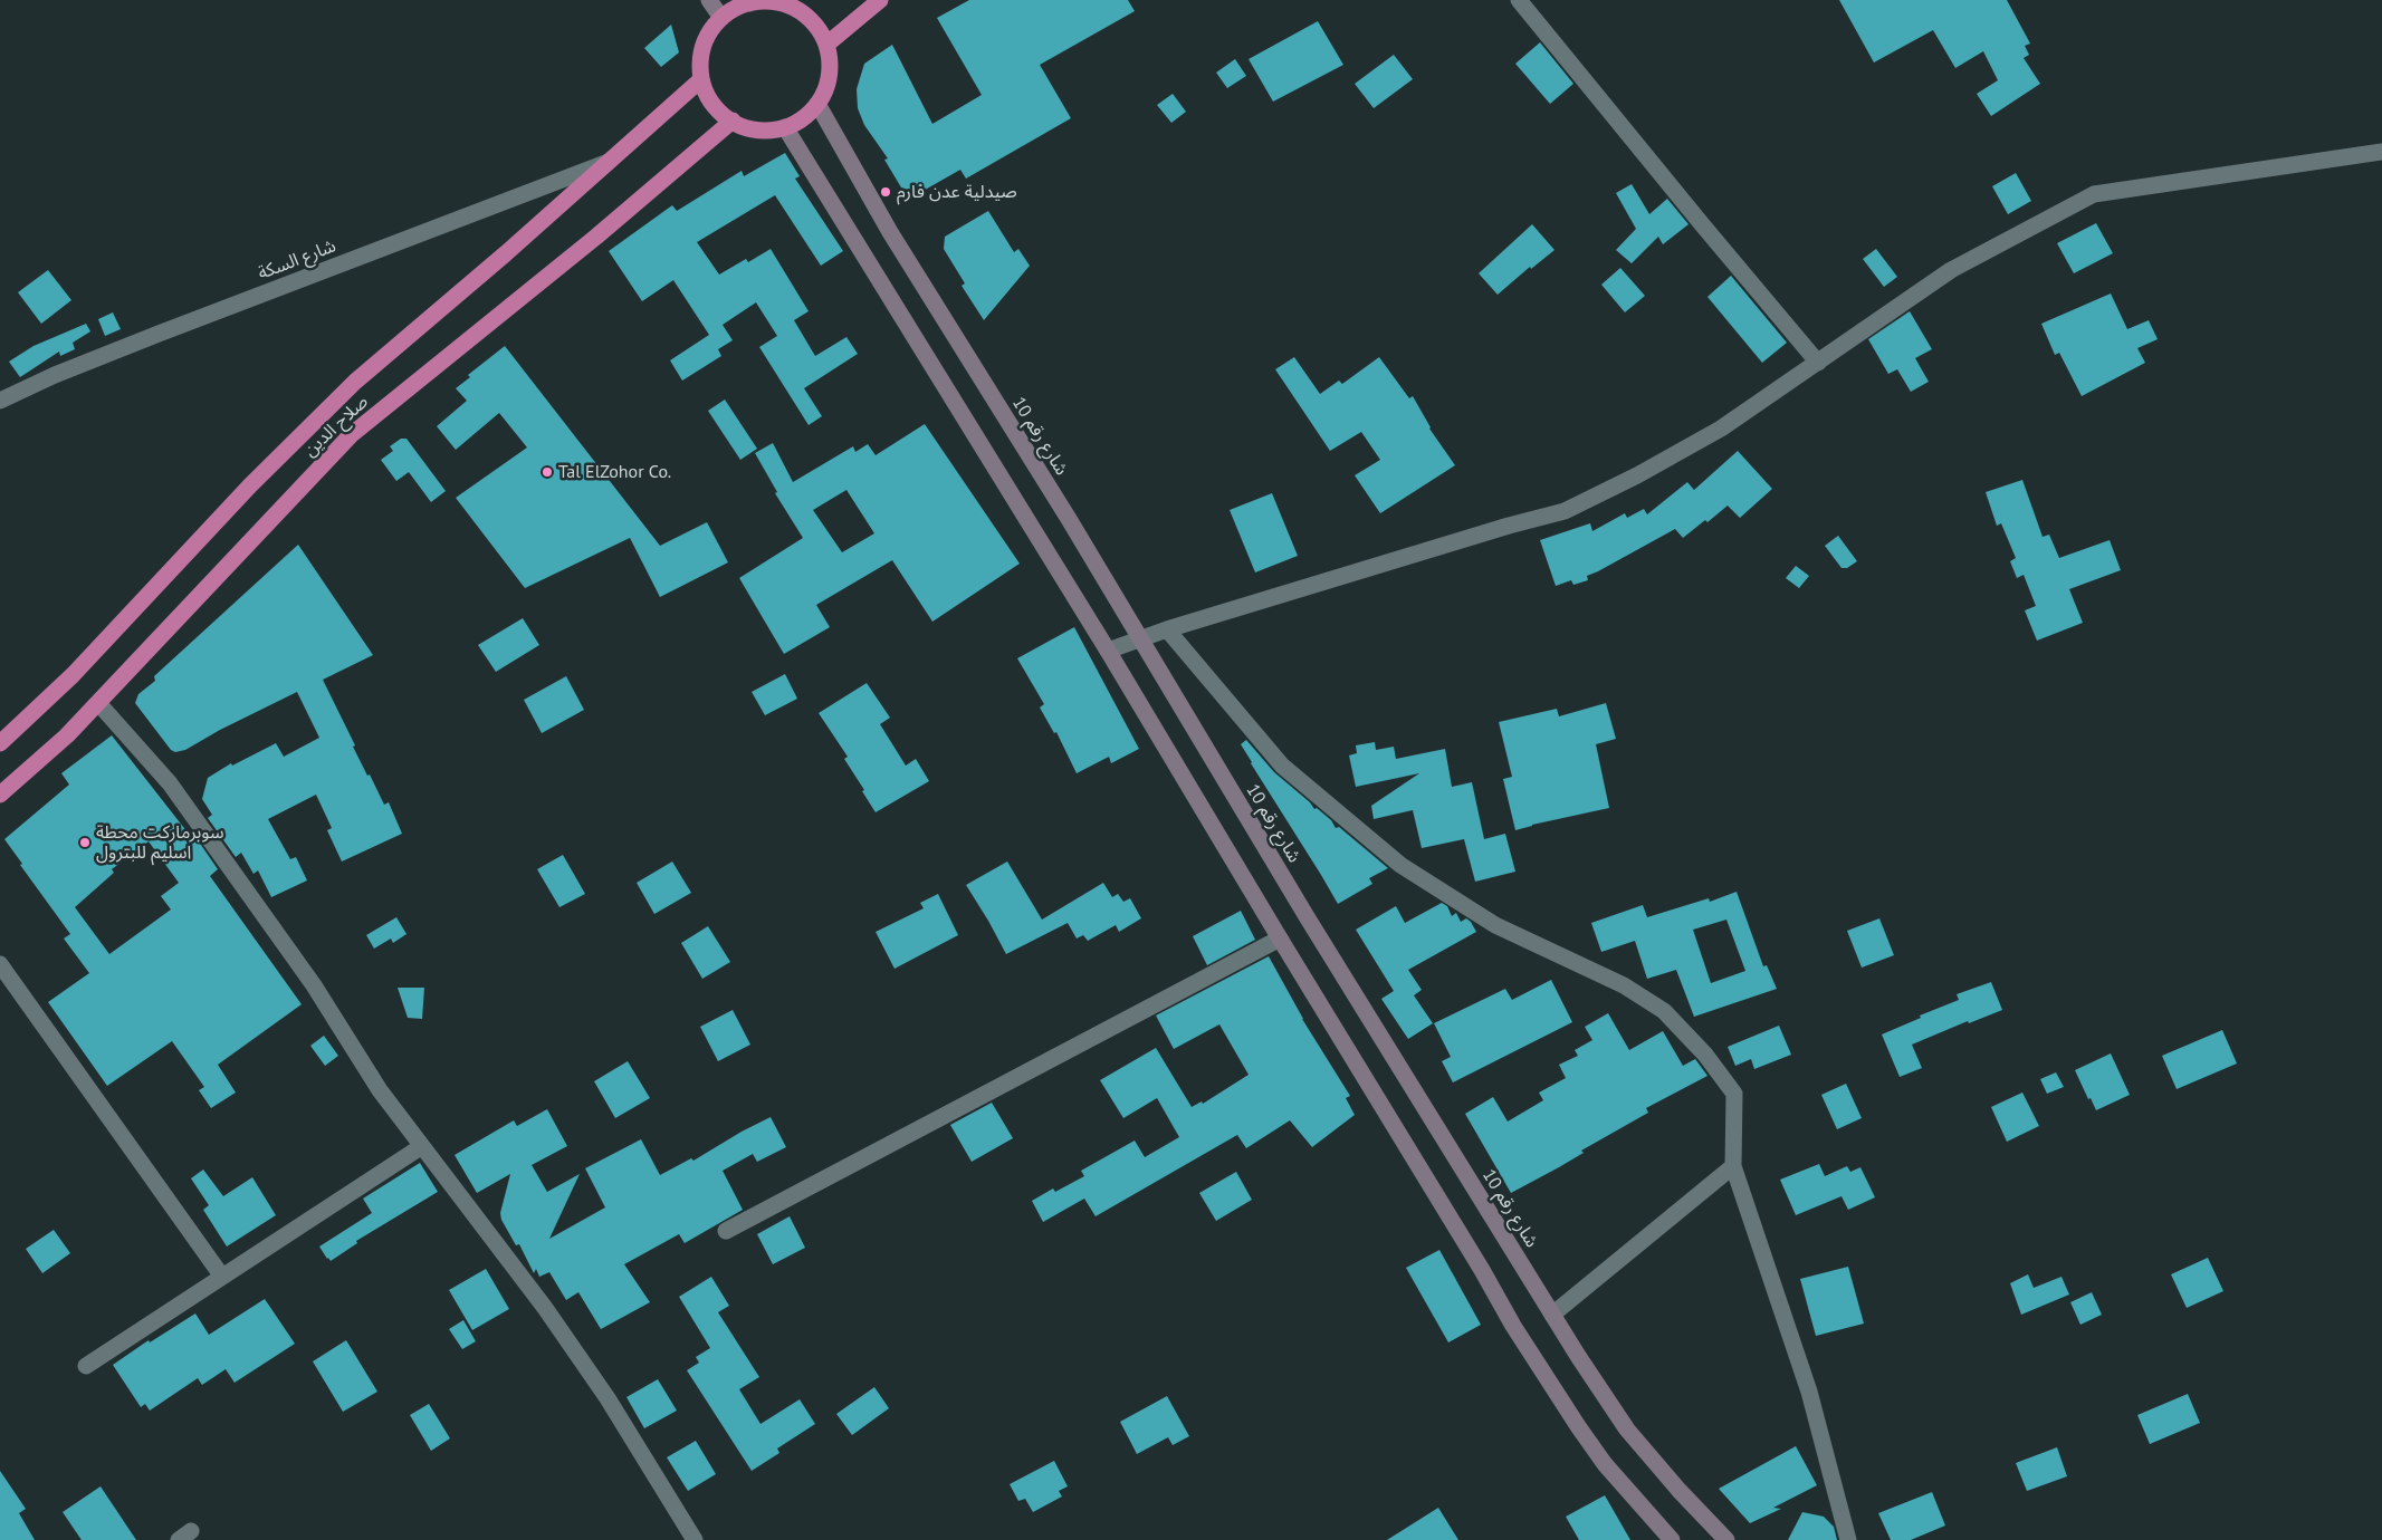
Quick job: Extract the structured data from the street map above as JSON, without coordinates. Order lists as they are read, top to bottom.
{
  "streets": {
    "highway": ["صلاح الدين"],
    "main road": ["شارع رقم 10"],
    "street": ["شارع السكة"]
  },
  "crossings": [
    ["شارع السكة", "صلاح الدين"],
    ["صلاح الدين", "شارع رقم 10"]
  ],
  "places": ["صيدلية عدن فارم", "Tal ElZohor Co.", "سوبرماركت محطة اسليم للبترول"]
}
